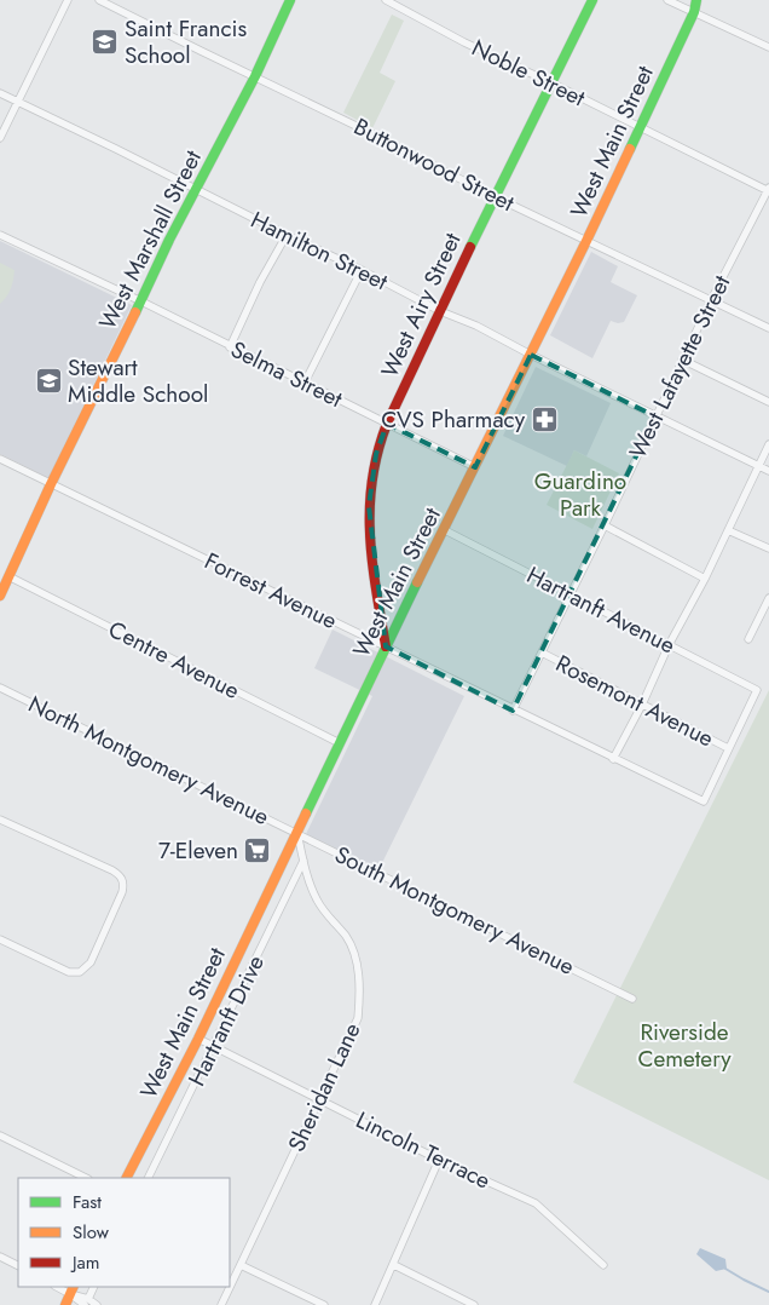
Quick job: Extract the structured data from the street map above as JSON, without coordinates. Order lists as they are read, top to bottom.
{
  "streets": {
    "main road": ["West Main Street", "West Marshall Street", "West Airy Street"],
    "street": [
      "Noble Street",
      "Buttonwood Street",
      "Hamilton Street",
      "West Lafayette Street",
      "Selma Street",
      "Forrest Avenue",
      "Hartranft Avenue",
      "Centre Avenue",
      "Rosemont Avenue",
      "North Montgomery Avenue",
      "South Montgomery Avenue",
      "Hartranft Drive",
      "Sheridan Lane",
      "Lincoln Terrace"
    ]
  },
  "crossings": [
    ["Noble Street", "West Main Street"],
    ["Noble Street", "West Airy Street"],
    ["Noble Street", "West Lafayette Street"],
    ["West Main Street", "Buttonwood Street"],
    ["West Main Street", "Hamilton Street"],
    ["West Main Street", "West Airy Street"],
    ["West Main Street", "Selma Street"],
    ["West Main Street", "Forrest Avenue"],
    ["West Main Street", "Hartranft Avenue"],
    ["West Main Street", "Centre Avenue"],
    ["West Main Street", "North Montgomery Avenue"],
    ["West Main Street", "South Montgomery Avenue"],
    ["West Main Street", "Sheridan Lane"],
    ["West Main Street", "Lincoln Terrace"],
    ["Buttonwood Street", "West Marshall Street"],
    ["Buttonwood Street", "West Airy Street"],
    ["Buttonwood Street", "West Lafayette Street"],
    ["West Marshall Street", "Hamilton Street"],
    ["West Marshall Street", "Selma Street"],
    ["West Marshall Street", "Forrest Avenue"],
    ["West Marshall Street", "Centre Avenue"],
    ["Hamilton Street", "West Airy Street"],
    ["Hamilton Street", "West Lafayette Street"],
    ["West Airy Street", "Selma Street"],
    ["West Airy Street", "Forrest Avenue"],
    ["West Lafayette Street", "Forrest Avenue"],
    ["West Lafayette Street", "Hartranft Avenue"],
    ["West Lafayette Street", "Rosemont Avenue"],
    ["Forrest Avenue", "Hartranft Avenue"],
    ["Forrest Avenue", "Rosemont Avenue"],
    ["Hartranft Avenue", "Rosemont Avenue"],
    ["North Montgomery Avenue", "South Montgomery Avenue"],
    ["North Montgomery Avenue", "Sheridan Lane"],
    ["South Montgomery Avenue", "Sheridan Lane"],
    ["Hartranft Drive", "Sheridan Lane"],
    ["Hartranft Drive", "Lincoln Terrace"],
    ["Sheridan Lane", "Lincoln Terrace"]
  ],
  "parks": ["Guardino Park", "Riverside Cemetery"],
  "places": {
    "school or university": ["Saint Francis School", "Stewart Middle School"],
    "pharmacy": ["CVS Pharmacy"],
    "supermarket": ["7-Eleven"]
  },
  "legend": ["Fast", "Slow", "Jam"]
}
